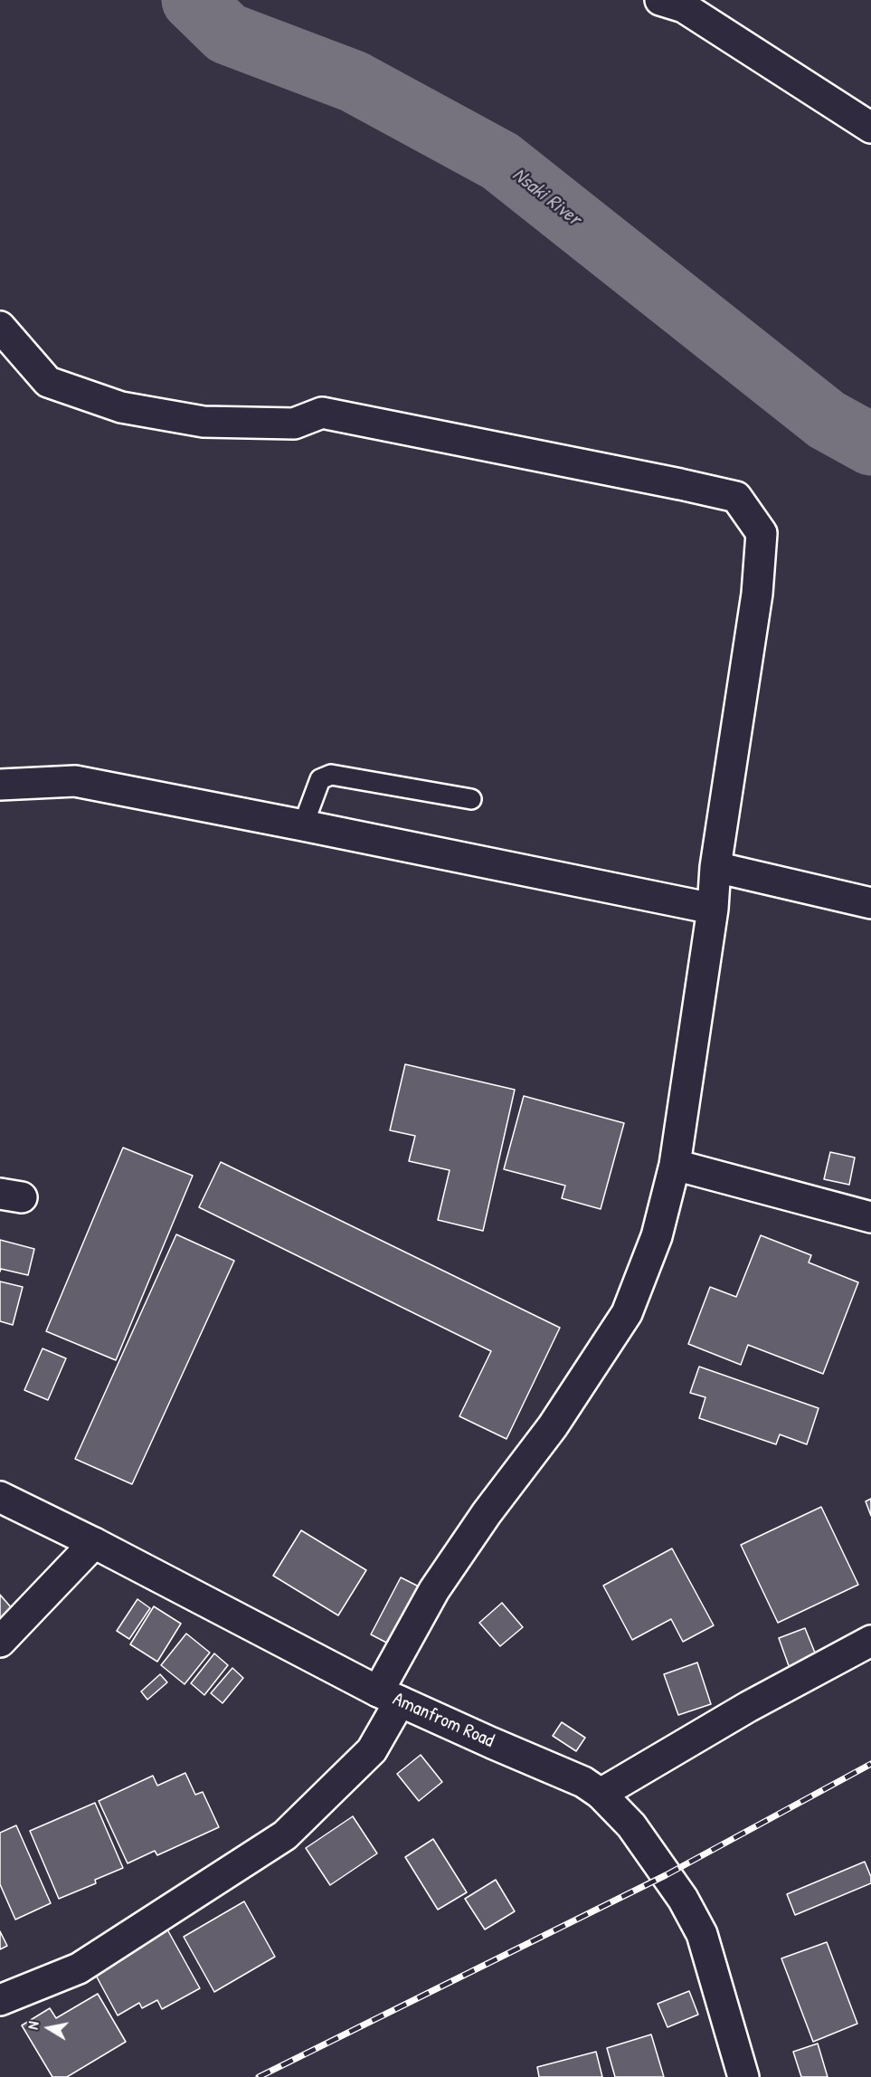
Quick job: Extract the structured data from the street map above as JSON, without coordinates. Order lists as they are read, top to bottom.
{
  "streets": {
    "street": ["Amanfrom Road"]
  },
  "water": ["Nsaki River"],
  "north": "left"
}
